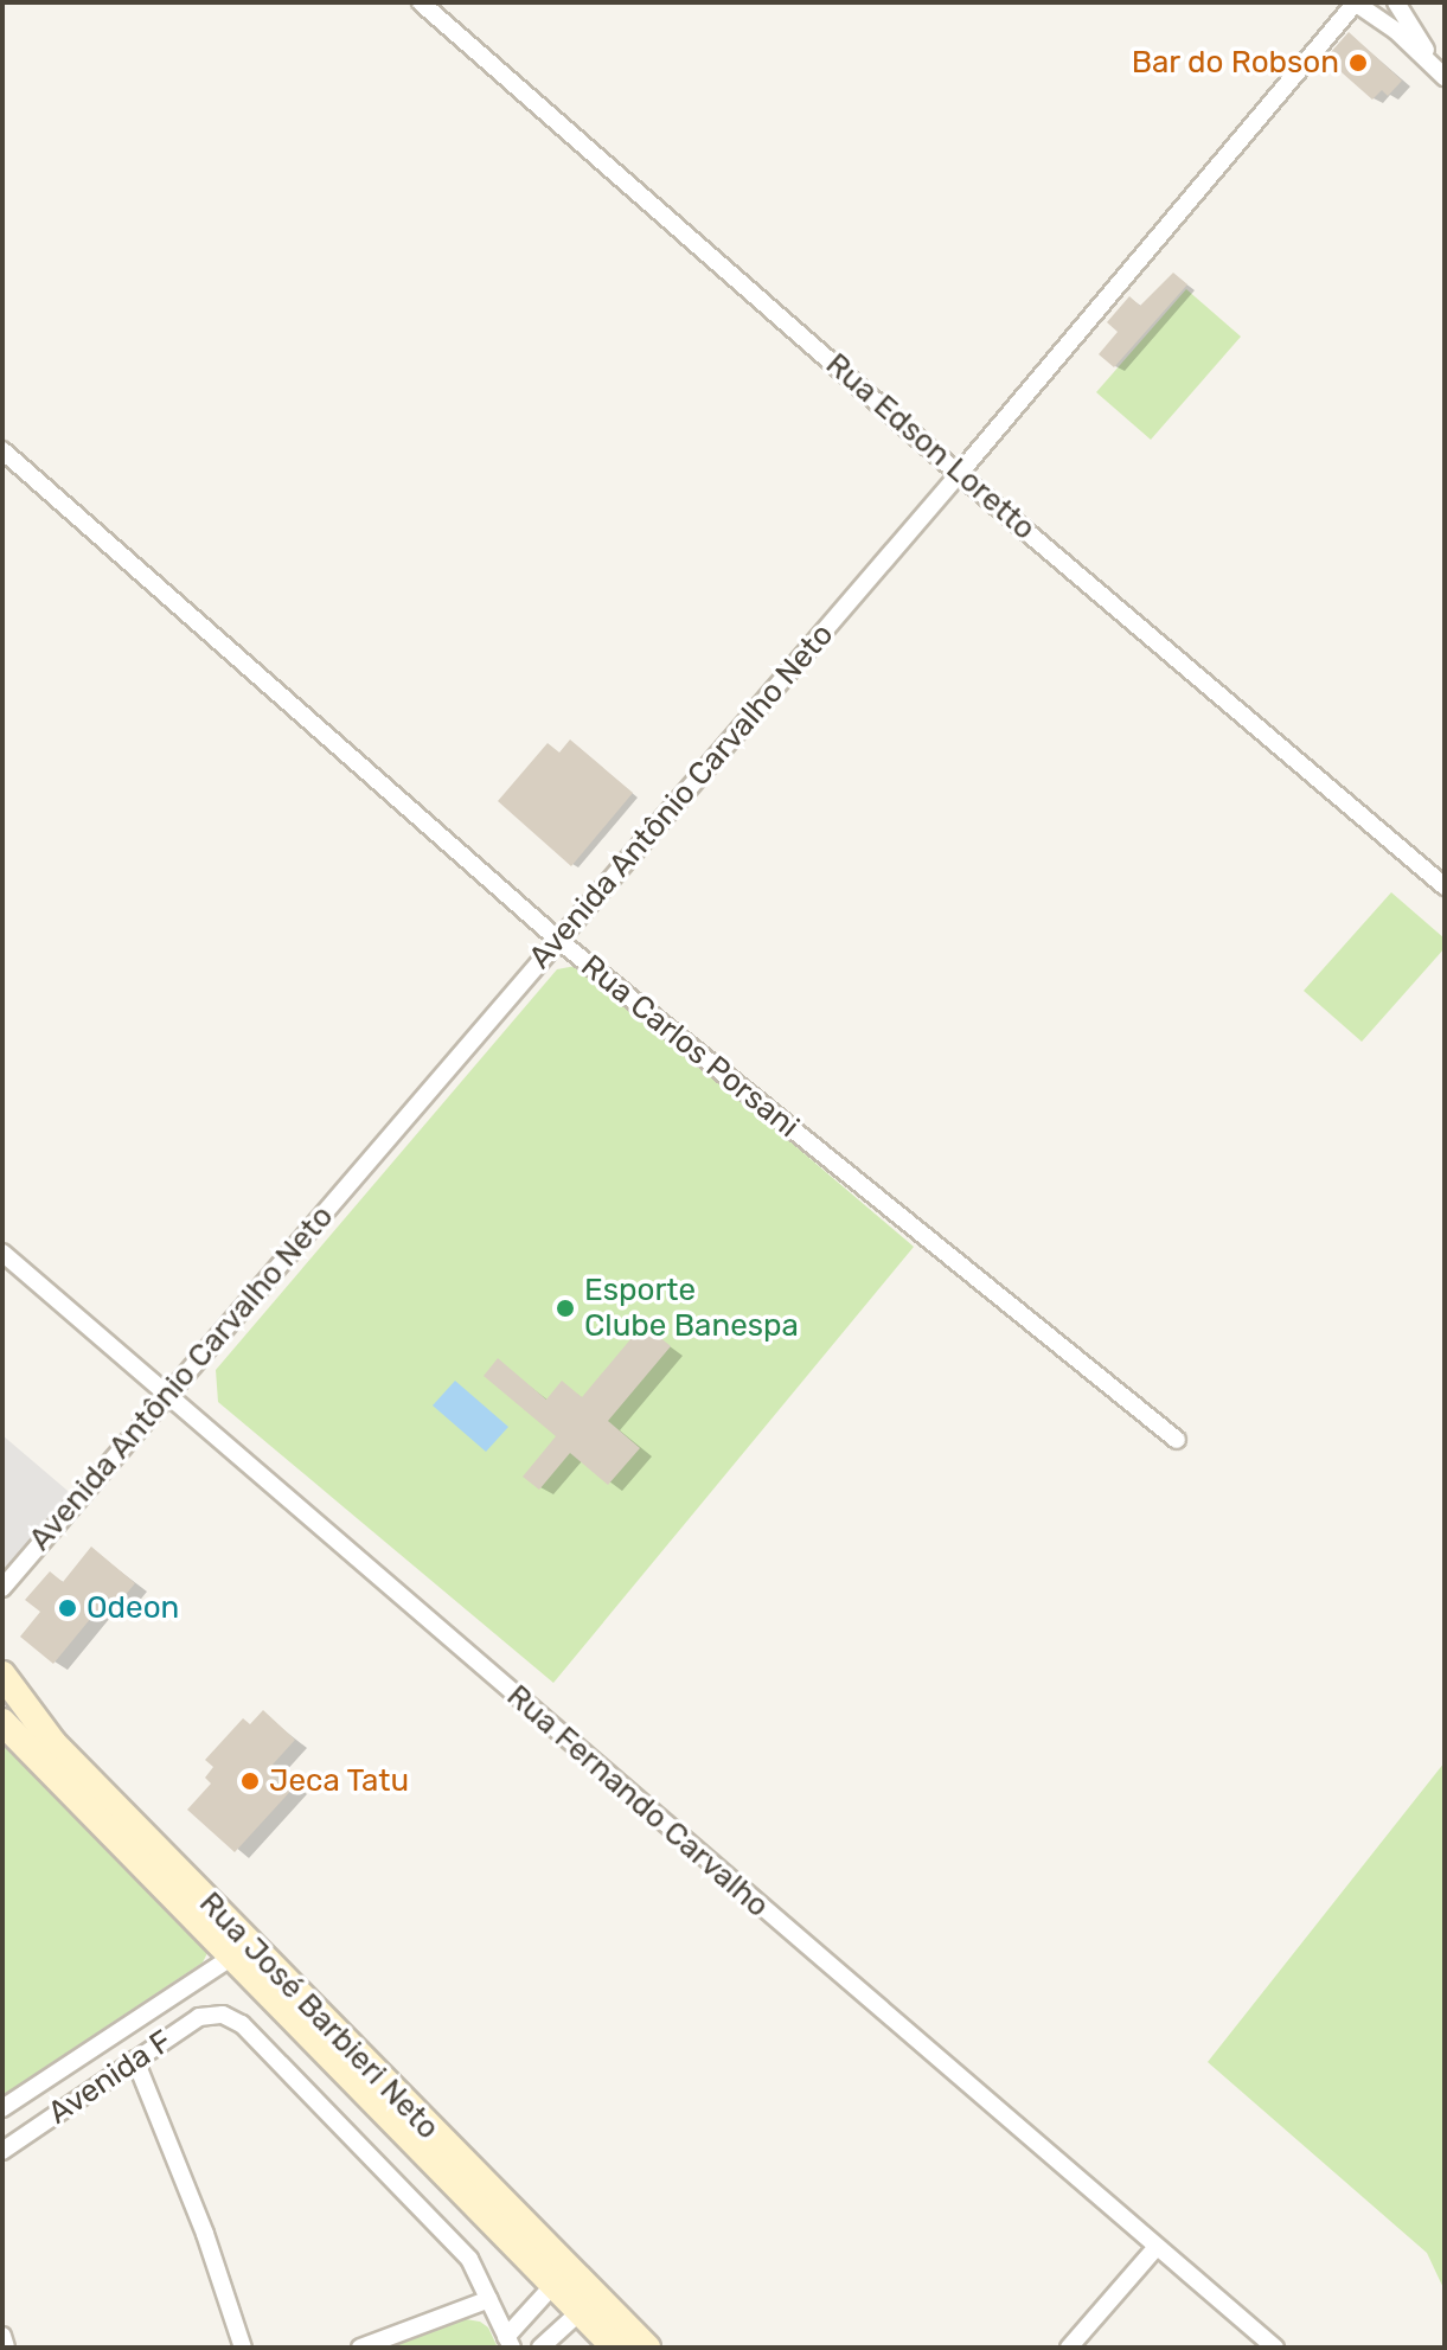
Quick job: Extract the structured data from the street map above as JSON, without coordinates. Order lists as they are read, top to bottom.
{
  "streets": {
    "main road": ["Rua José Barbieri Neto"],
    "street": [
      "Rua Edson Loretto",
      "Avenida Antônio Carvalho Neto",
      "Rua Carlos Porsani",
      "Rua Fernando Carvalho",
      "Avenida F"
    ]
  },
  "crossings": [
    ["Rua Edson Loretto", "Avenida Antônio Carvalho Neto"],
    ["Avenida Antônio Carvalho Neto", "Rua Carlos Porsani"],
    ["Avenida Antônio Carvalho Neto", "Rua Fernando Carvalho"]
  ],
  "places": [
    "Bar do Robson",
    "Esporte Clube Banespa",
    "Odeon",
    "Jeca Tatu"
  ]
}
